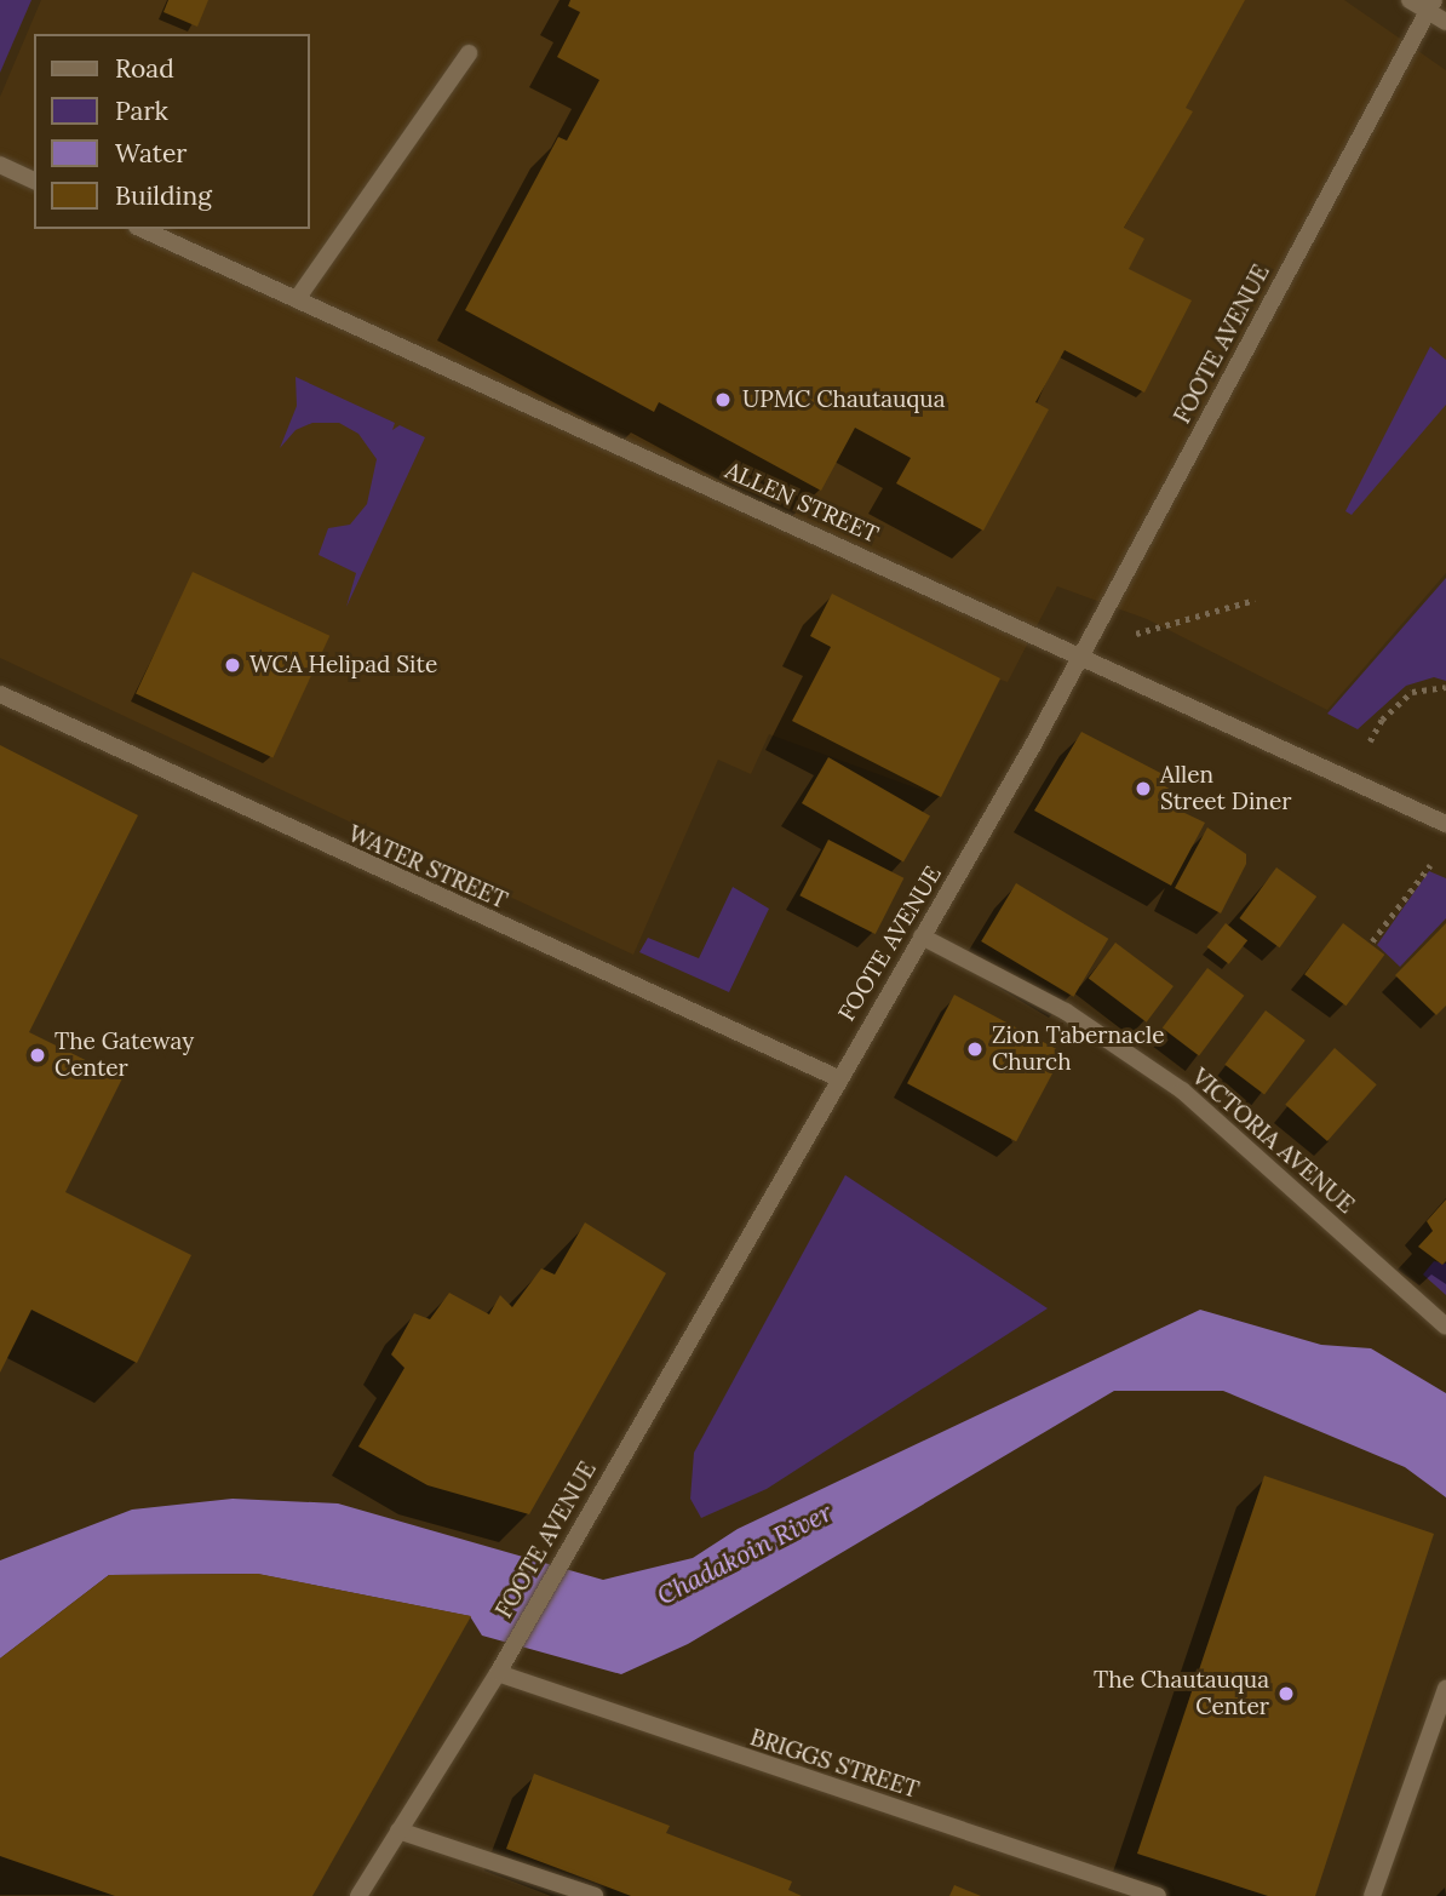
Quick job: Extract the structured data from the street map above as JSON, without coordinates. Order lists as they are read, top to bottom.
{
  "streets": {
    "street": [
      "FOOTE AVENUE",
      "ALLEN STREET",
      "WATER STREET",
      "VICTORIA AVENUE",
      "BRIGGS STREET"
    ]
  },
  "crossings": [
    ["FOOTE AVENUE", "ALLEN STREET"],
    ["FOOTE AVENUE", "WATER STREET"],
    ["FOOTE AVENUE", "VICTORIA AVENUE"],
    ["FOOTE AVENUE", "BRIGGS STREET"]
  ],
  "water": ["Chadakoin River"],
  "places": [
    "UPMC Chautauqua",
    "WCA Helipad Site",
    "Allen Street Diner",
    "Zion Tabernacle Church",
    "The Gateway Center",
    "The Chautauqua Center"
  ],
  "legend": [
    "Road",
    "Park",
    "Water",
    "Building"
  ]
}
